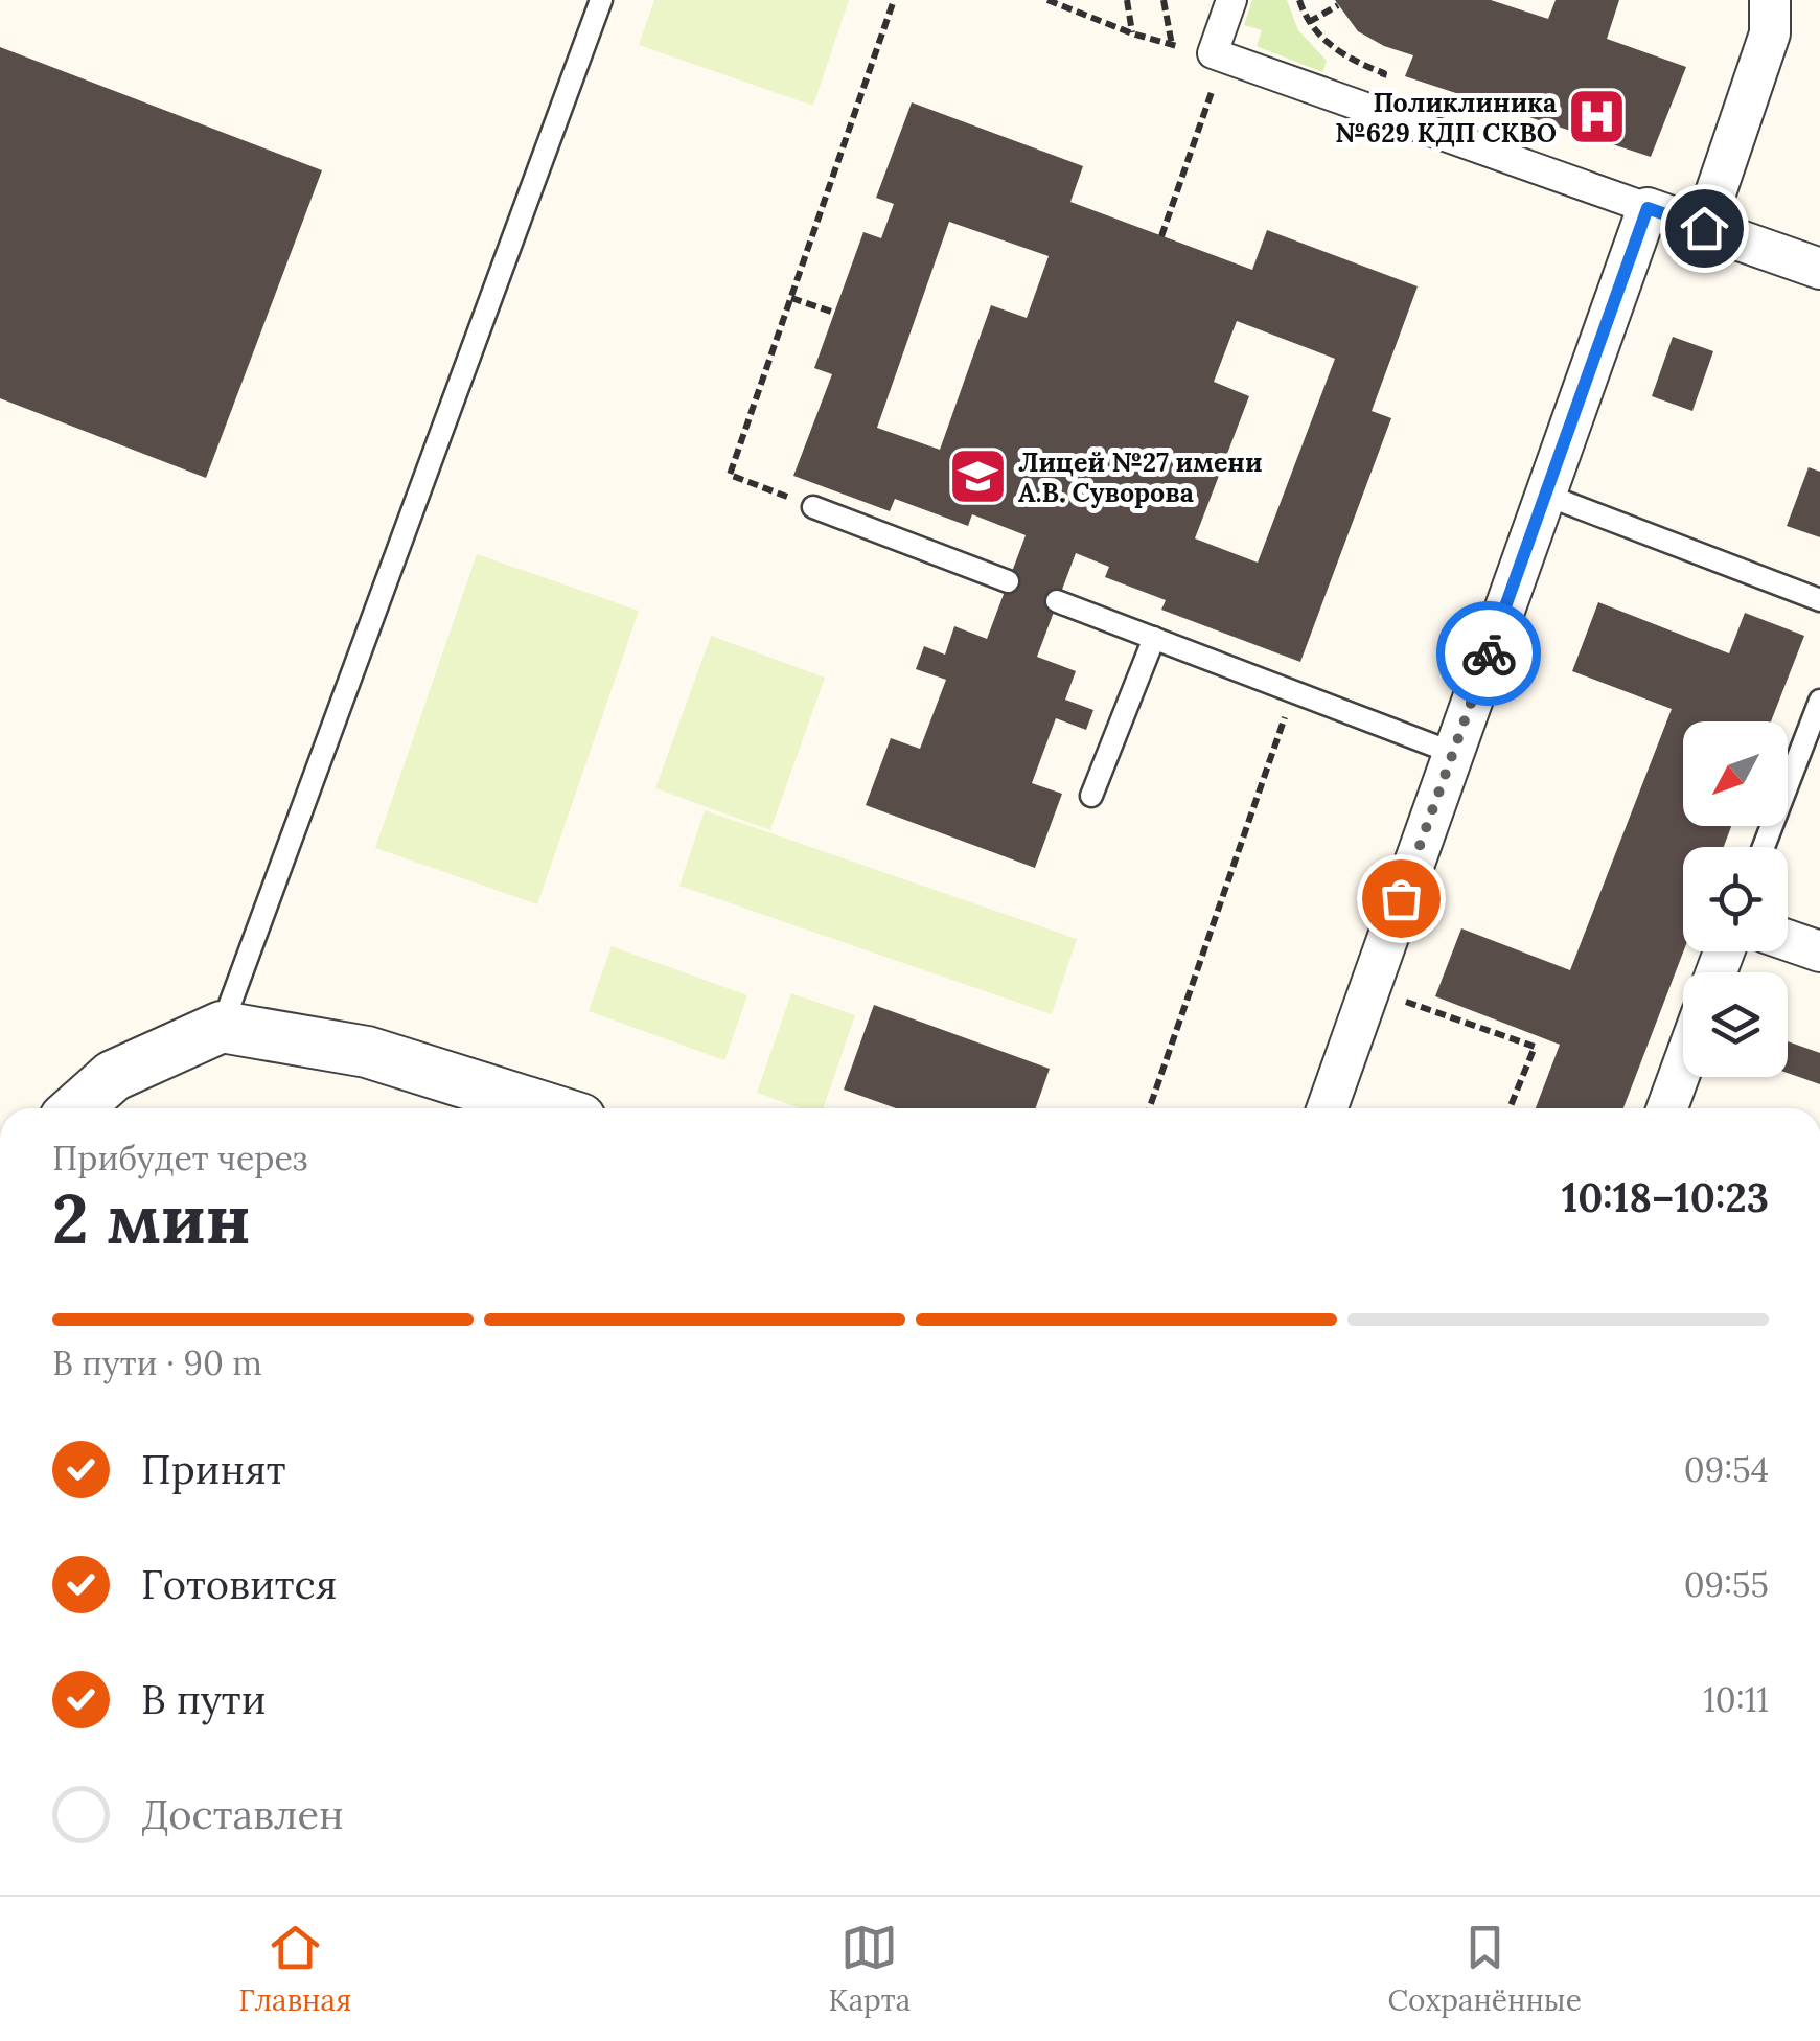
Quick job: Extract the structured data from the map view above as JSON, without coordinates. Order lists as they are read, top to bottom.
{
  "places": {
    "hospital": ["Поликлиника №629 КДП СКВО"],
    "school or university": ["Лицей №27 имени А.В. Суворова"]
  },
  "north": "bottom left",
  "page": {
    "heading": ["2 мин", "Прибудет через", "10:18–10:23"],
    "bar": "В пути · 90 m",
    "list": [
      ["Принят", "09:54"],
      ["Готовится", "09:55"],
      ["В пути", "10:11"],
      "Доставлен"
    ],
    "tabs": ["Главная", "Карта", "Сохранённые"]
  }
}
